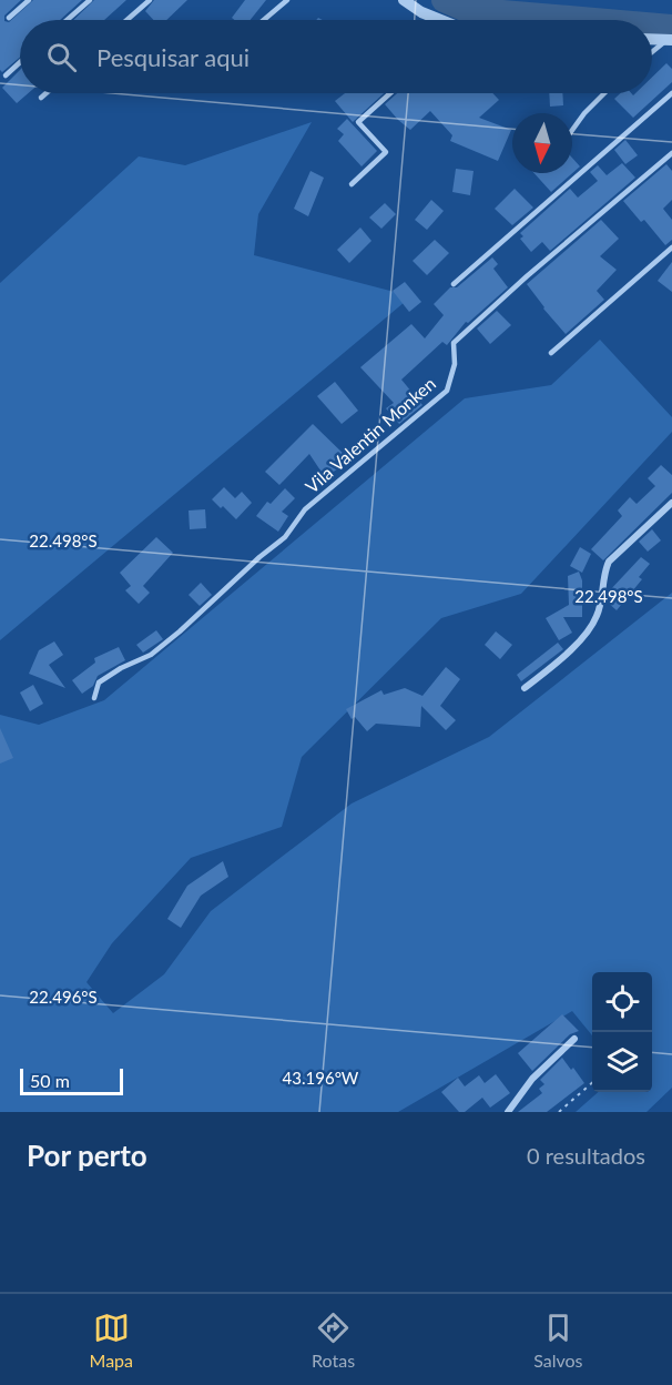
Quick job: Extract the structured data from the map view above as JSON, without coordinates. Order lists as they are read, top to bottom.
{
  "streets": {
    "lane": ["Vila Valentin Monken"]
  },
  "scale_bar": "50 m",
  "north": "bottom",
  "page": {
    "search": "Pesquisar aqui",
    "scale": "50 m",
    "heading": ["Por perto", "0 resultados"],
    "nav": ["Mapa", "Rotas", "Salvos"]
  },
  "coordinates": ["22.498°S", "22.496°S", "43.196°W"]
}
